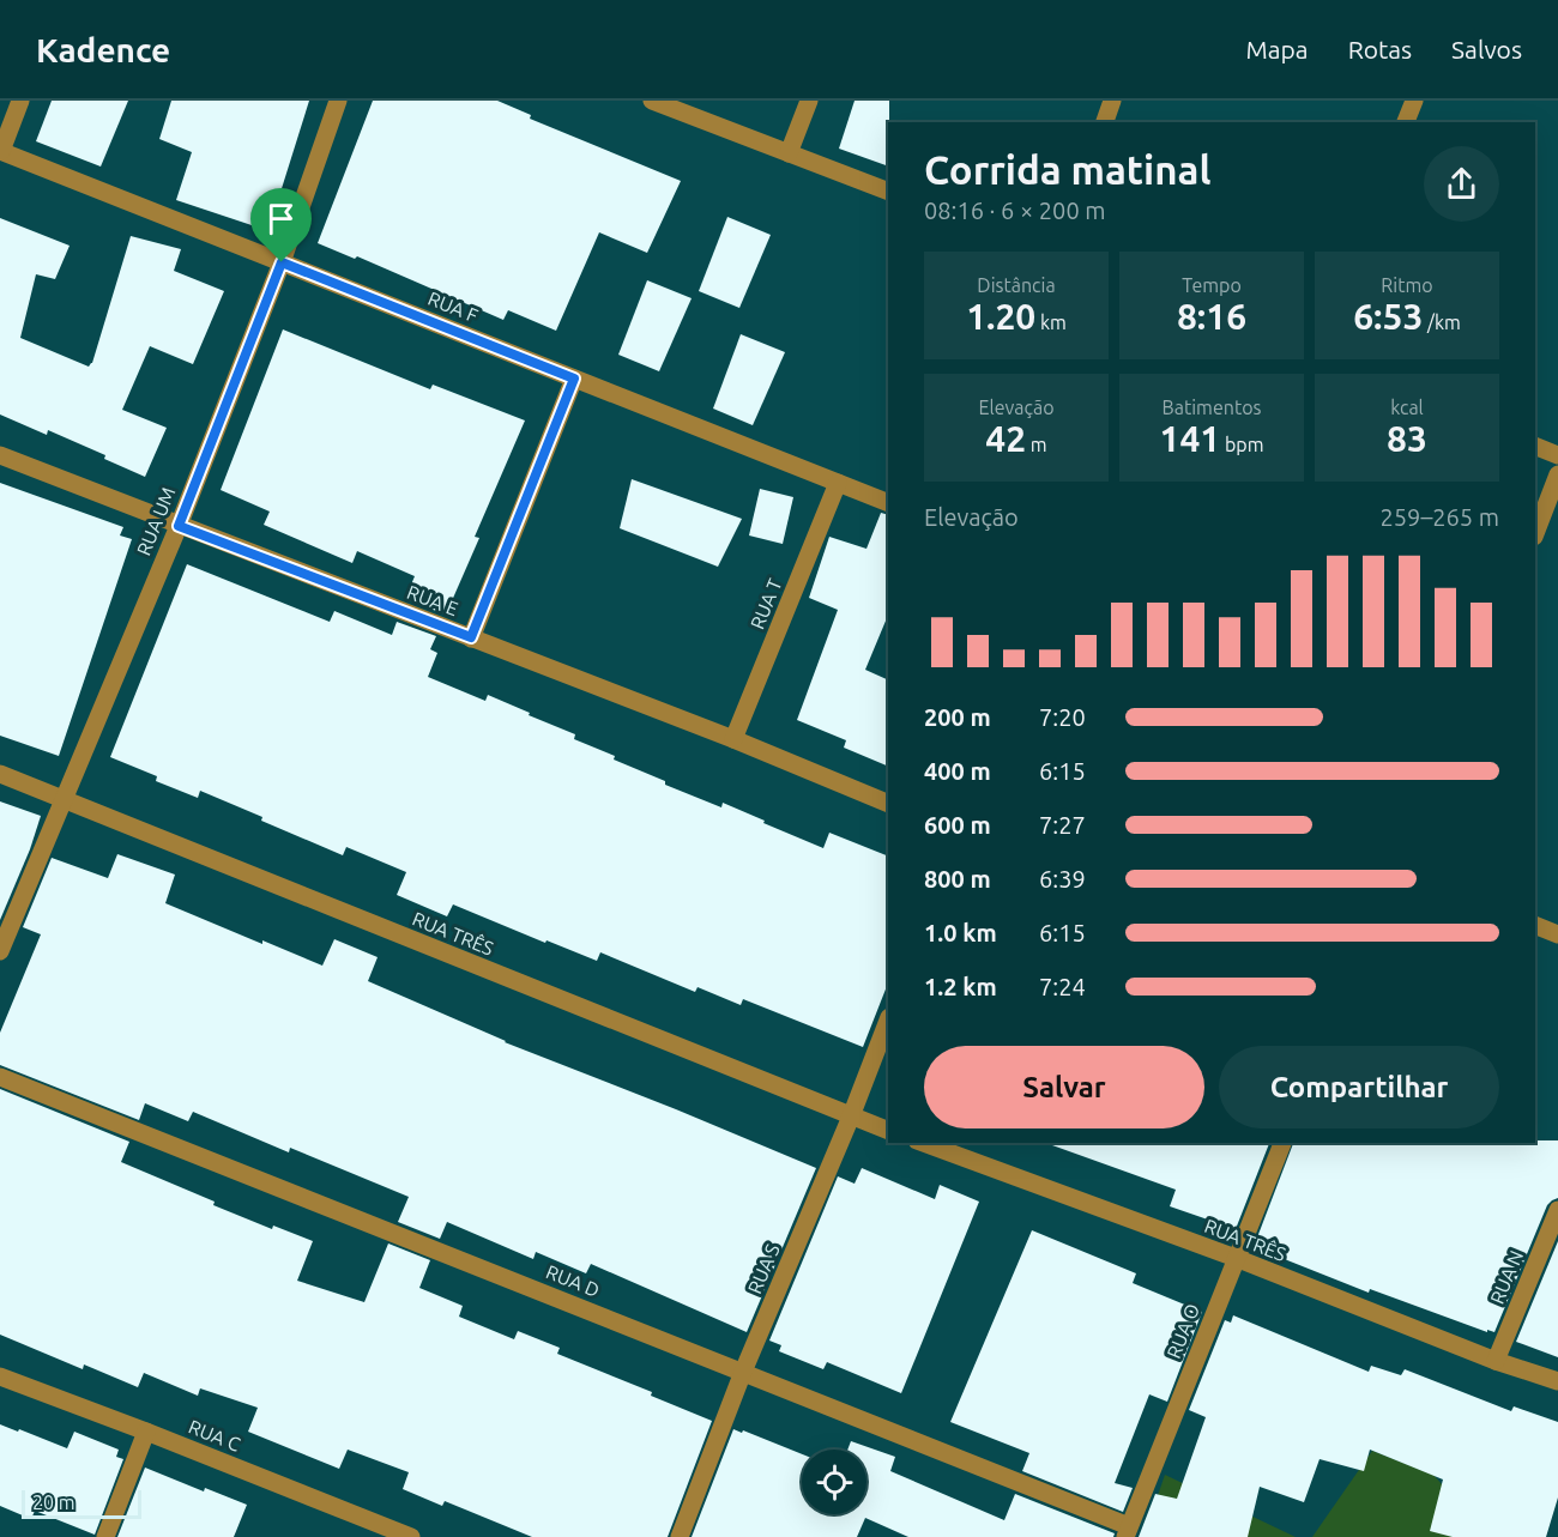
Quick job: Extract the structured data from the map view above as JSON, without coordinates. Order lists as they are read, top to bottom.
{
  "streets": {
    "street": [
      "RUA F",
      "RUA UM",
      "RUA E",
      "RUA T",
      "RUA TRÊS",
      "RUA S",
      "RUA N",
      "RUA D",
      "RUA O",
      "RUA C"
    ]
  },
  "crossings": [
    ["RUA F", "RUA UM"],
    ["RUA F", "RUA T"],
    ["RUA UM", "RUA E"],
    ["RUA UM", "RUA TRÊS"],
    ["RUA E", "RUA T"],
    ["RUA TRÊS", "RUA S"],
    ["RUA TRÊS", "RUA N"],
    ["RUA TRÊS", "RUA O"],
    ["RUA S", "RUA D"],
    ["RUA D", "RUA O"]
  ],
  "scale_bar": "20 m",
  "page": {
    "header": "Kadence",
    "nav": ["Mapa", "Rotas", "Salvos"],
    "heading": ["Corrida matinal", "08:16 · 6 × 200 m"],
    "stats": [
      ["Distância", "1.20 km"],
      ["Tempo", "8:16"],
      ["Ritmo", "6:53 /km"],
      ["Elevação", "42 m"],
      ["Batimentos", "141 bpm"],
      ["kcal", "83"]
    ],
    "chart": ["Elevação", "259–265 m"],
    "list": [
      {
        "name": "200 m",
        "note": "7:20"
      },
      {
        "name": "400 m",
        "note": "6:15"
      },
      {
        "name": "600 m",
        "note": "7:27"
      },
      {
        "name": "800 m",
        "note": "6:39"
      },
      {
        "name": "1.0 km",
        "note": "6:15"
      },
      {
        "name": "1.2 km",
        "note": "7:24"
      }
    ],
    "buttons": ["Salvar", "Compartilhar"],
    "scale": "20 m"
  }
}
